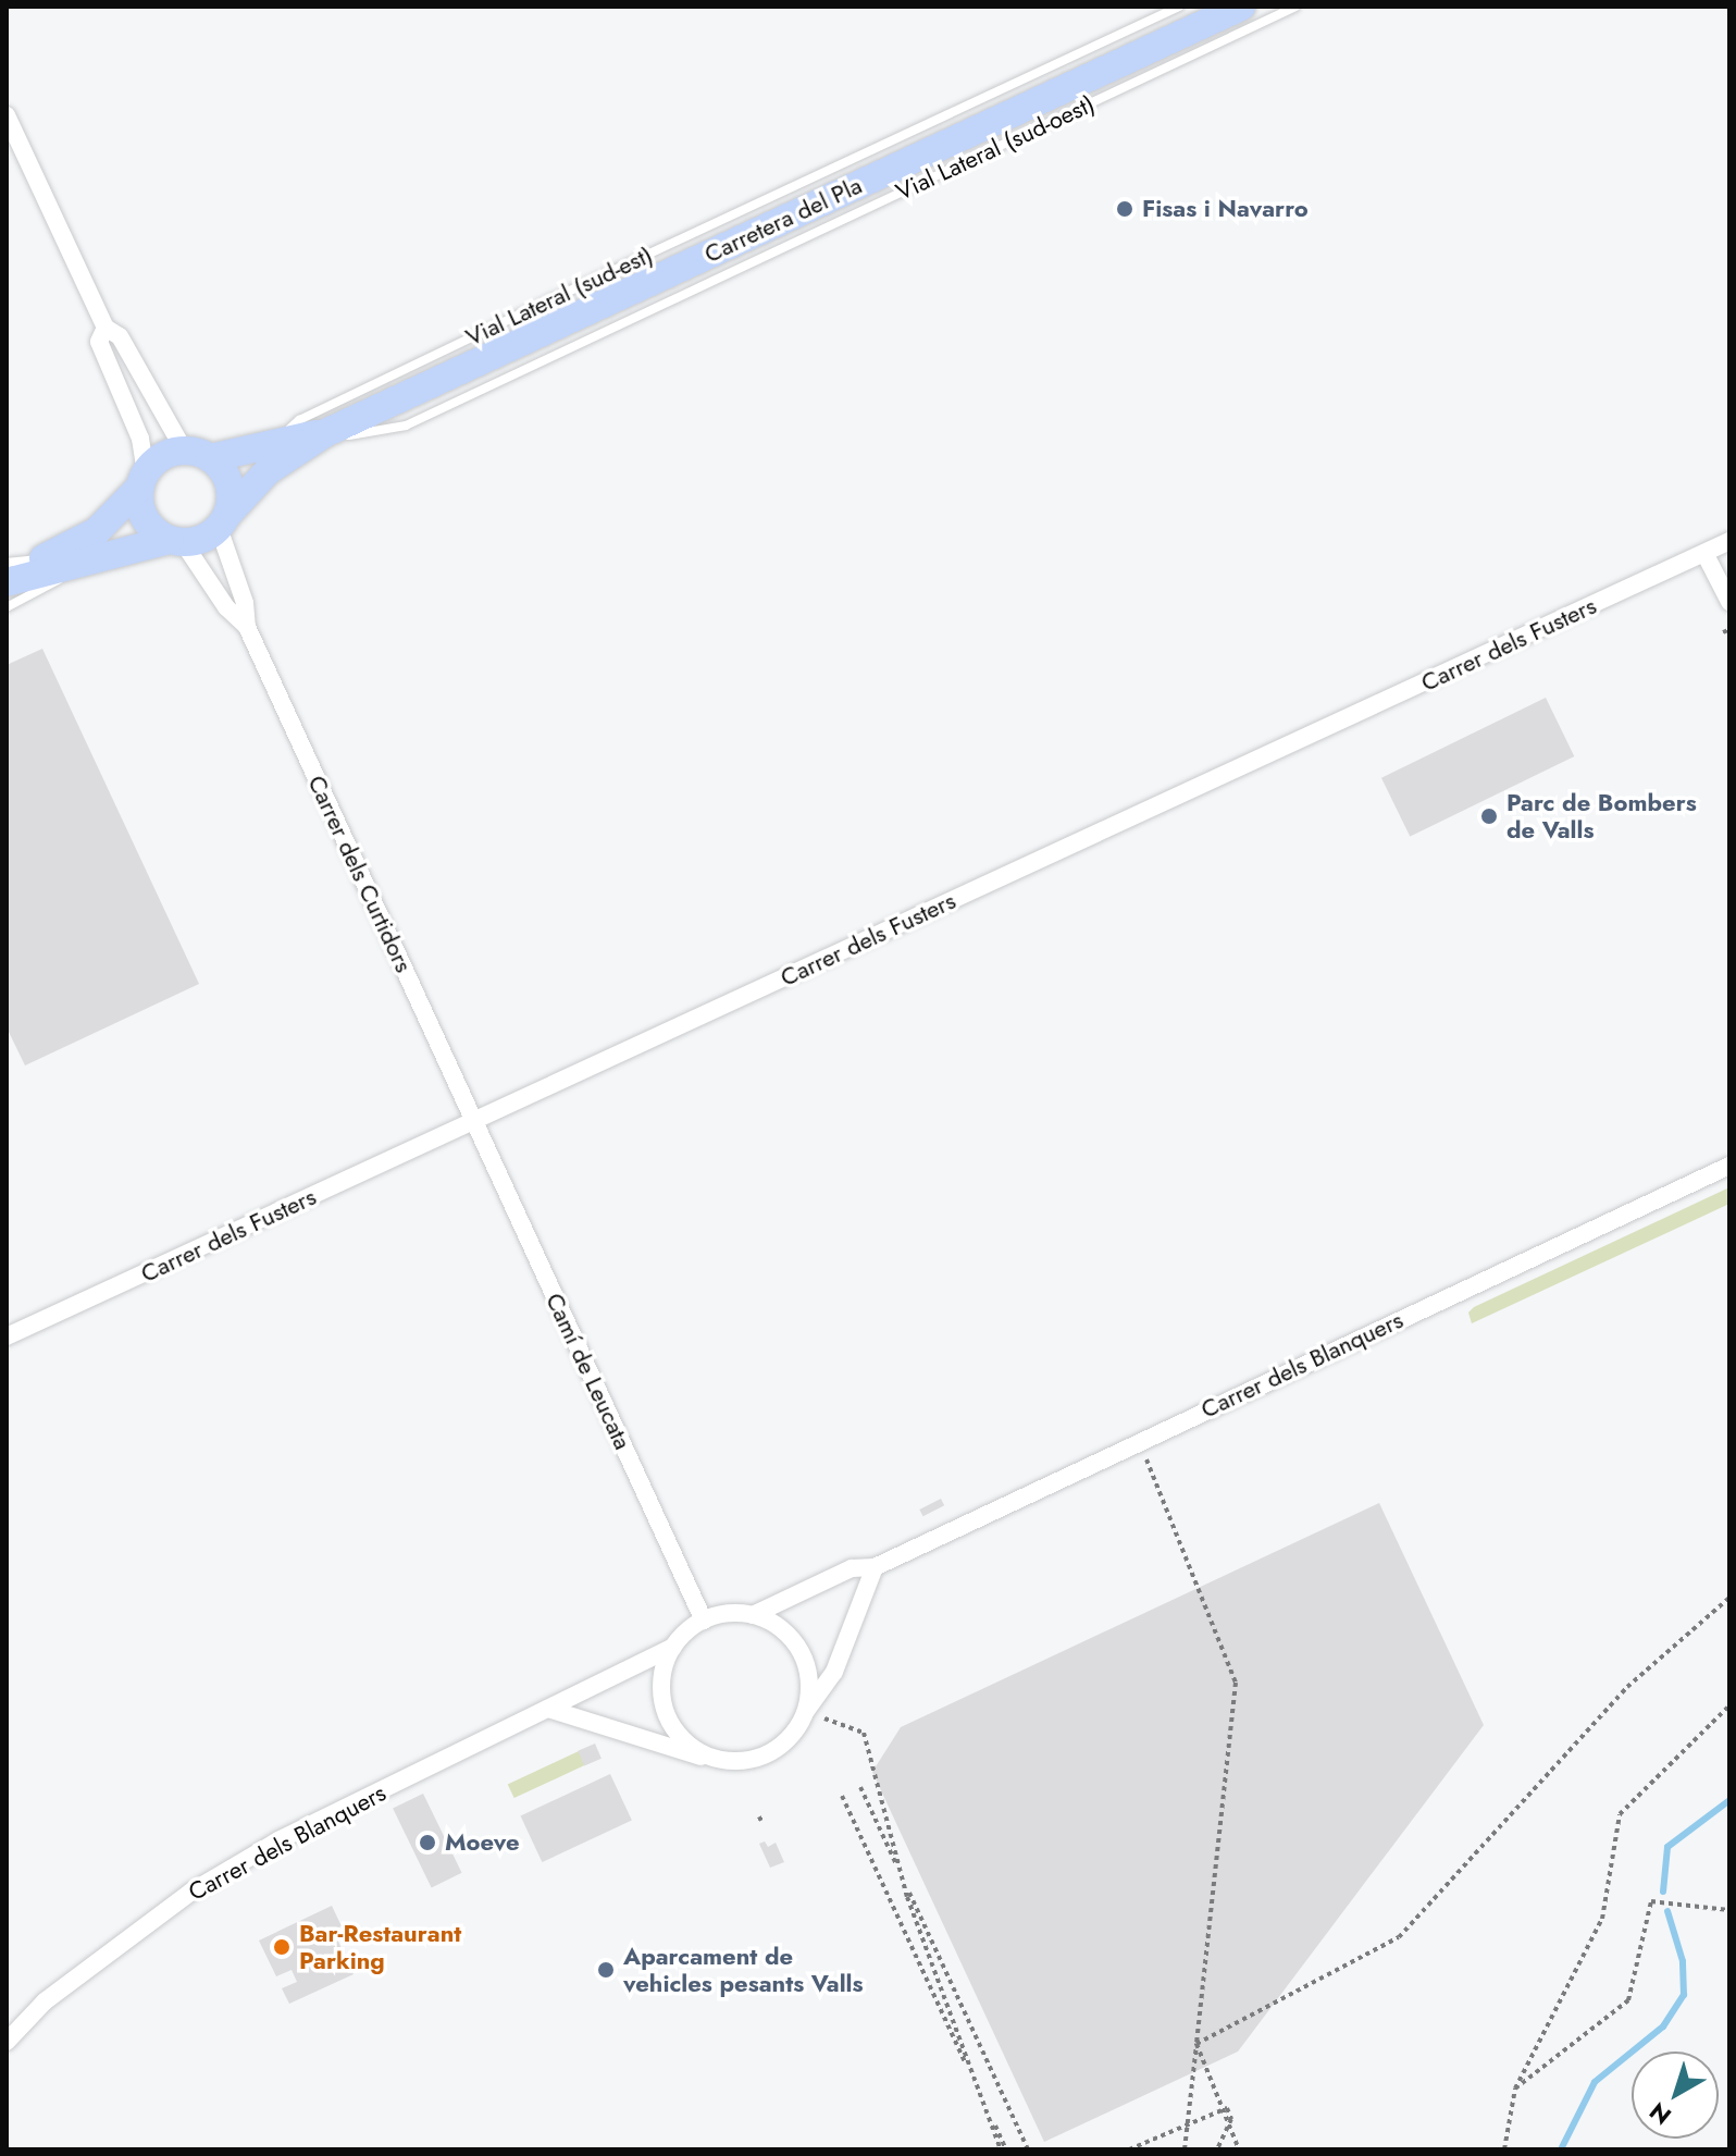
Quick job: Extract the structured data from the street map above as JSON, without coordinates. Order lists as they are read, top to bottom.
{
  "streets": {
    "main road": ["Carretera del Pla"],
    "street": [
      "Carrer dels Fusters",
      "Carrer dels Curtidors",
      "Carrer dels Blanquers",
      "Camí de Leucata"
    ],
    "lane": ["Vial Lateral (sud-oest)", "Vial Lateral (sud-est)"]
  },
  "crossings": [
    ["Vial Lateral (sud-oest)", "Carretera del Pla"],
    ["Carrer dels Fusters", "Carrer dels Curtidors"],
    ["Carrer dels Fusters", "Camí de Leucata"],
    ["Carrer dels Curtidors", "Camí de Leucata"],
    ["Carrer dels Blanquers", "Camí de Leucata"]
  ],
  "places": [
    "Fisas i Navarro",
    "Parc de Bombers de Valls",
    "Moeve",
    "Bar-Restaurant Parking",
    "Aparcament de vehicles pesants Valls"
  ],
  "north": "bottom left"
}
